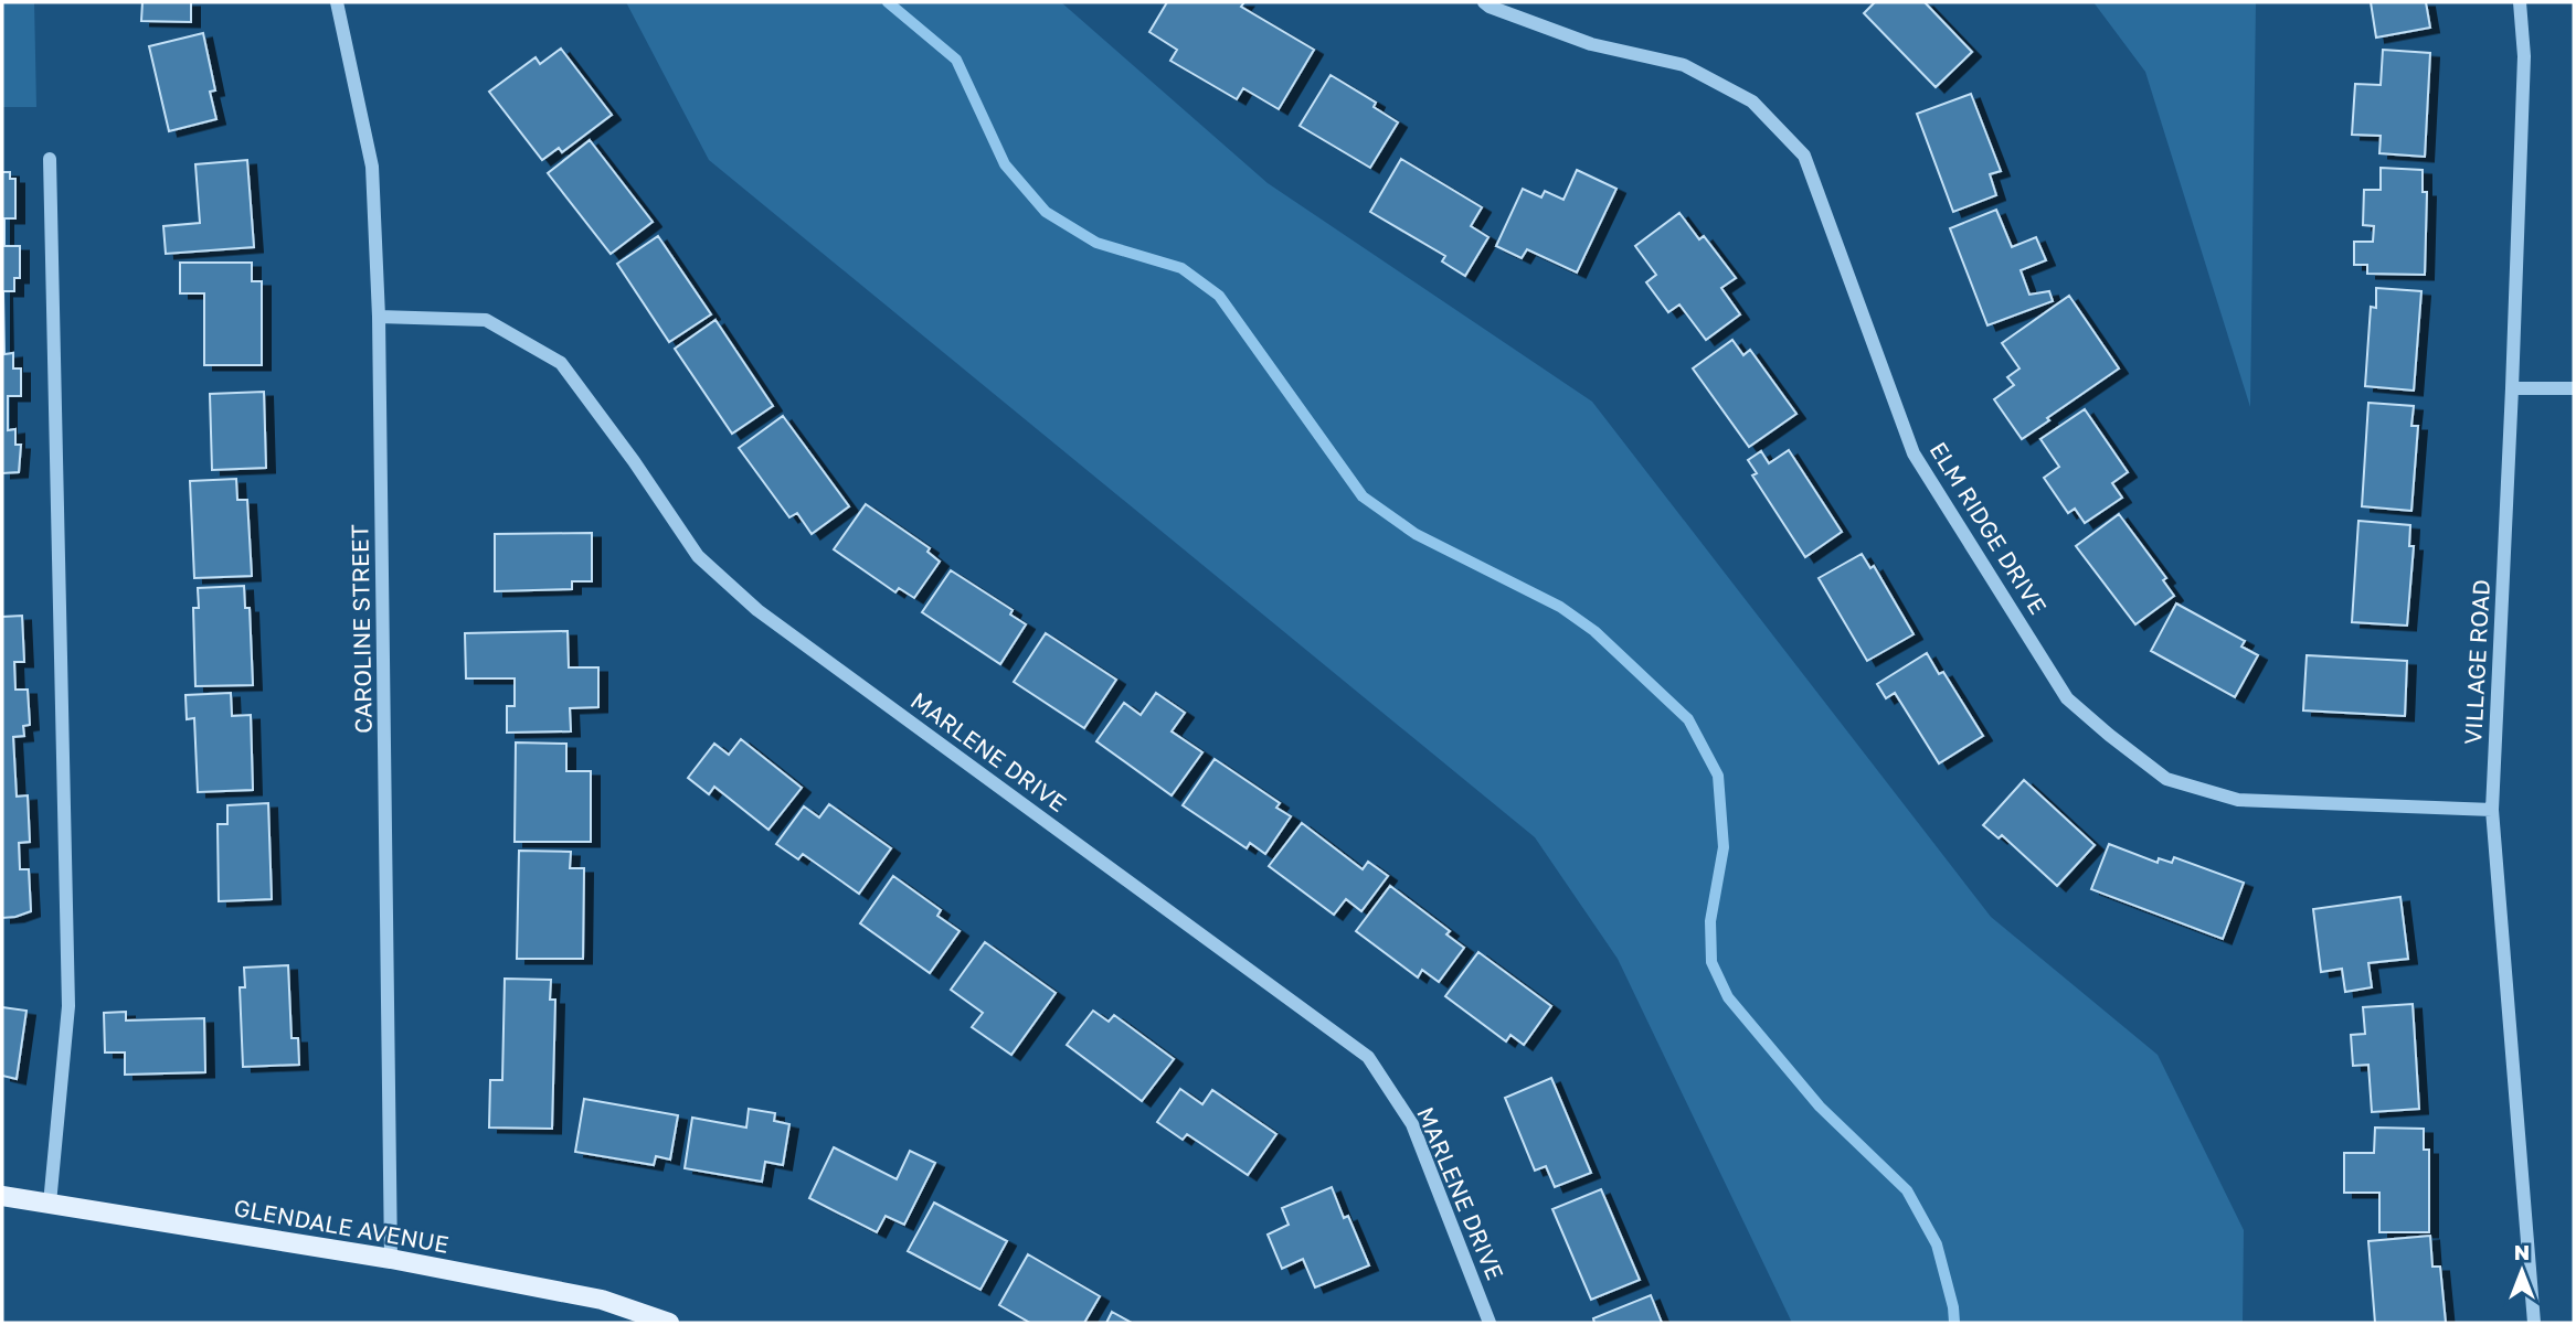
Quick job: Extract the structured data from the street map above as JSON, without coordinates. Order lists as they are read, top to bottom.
{
  "streets": {
    "main road": ["GLENDALE AVENUE"],
    "street": [
      "ELM RIDGE DRIVE",
      "CAROLINE STREET",
      "VILLAGE ROAD",
      "MARLENE DRIVE"
    ]
  },
  "crossings": [
    ["ELM RIDGE DRIVE", "VILLAGE ROAD"],
    ["CAROLINE STREET", "MARLENE DRIVE"],
    ["CAROLINE STREET", "GLENDALE AVENUE"]
  ],
  "north": "top"
}
